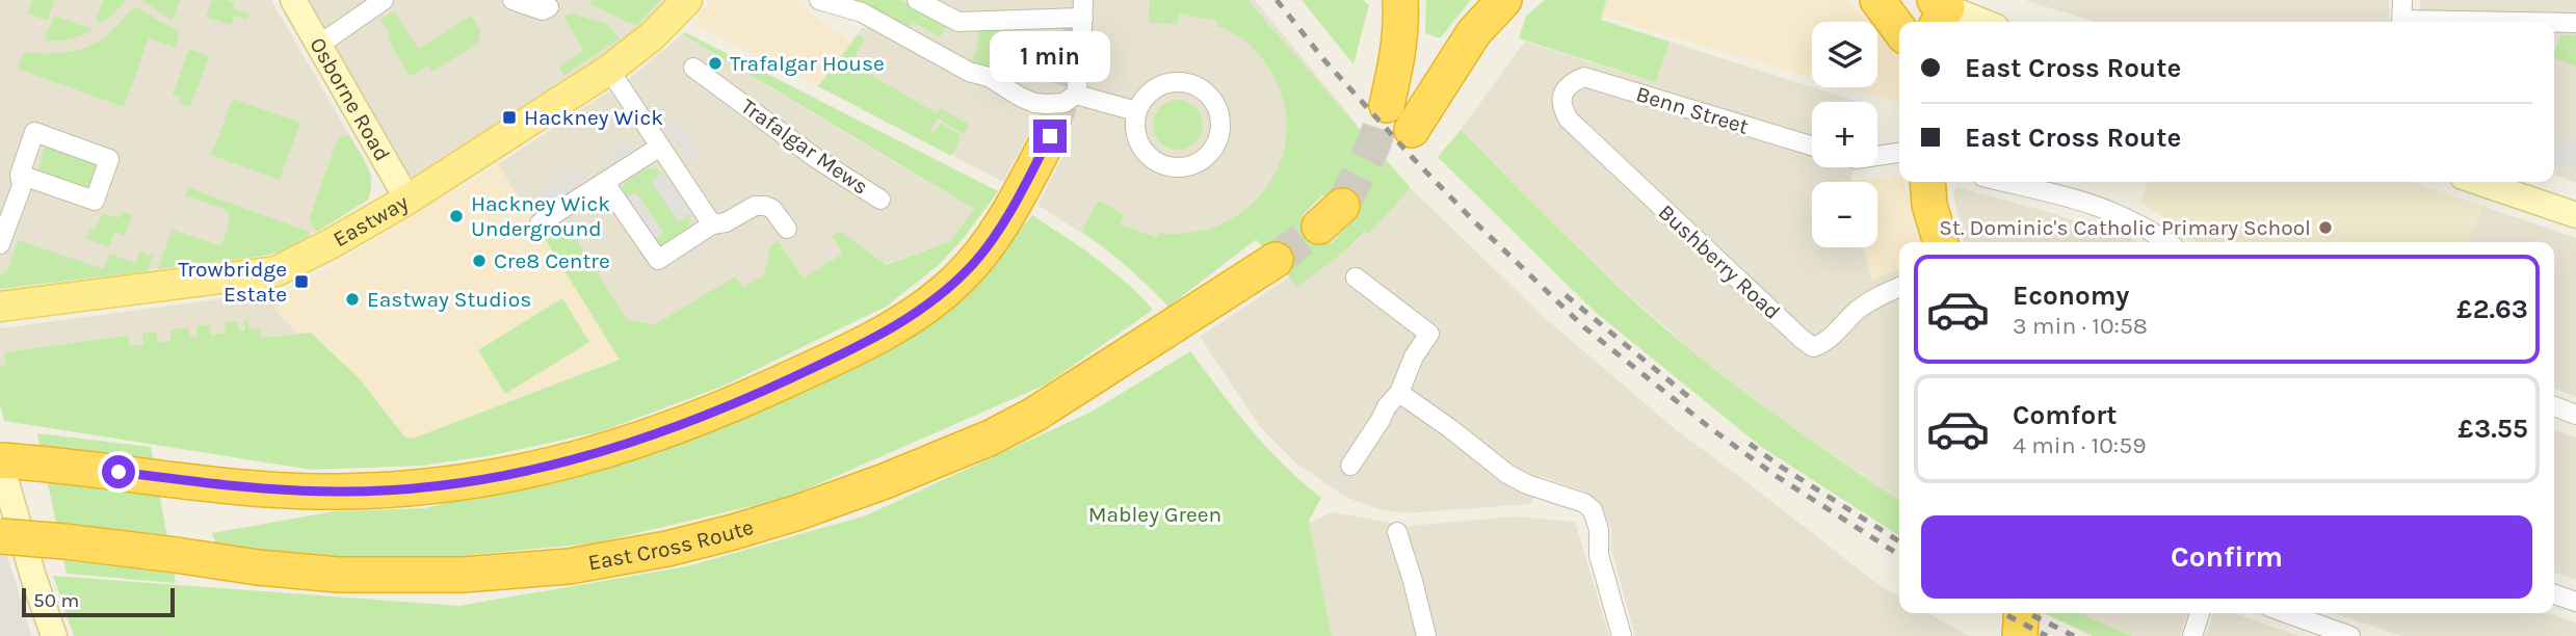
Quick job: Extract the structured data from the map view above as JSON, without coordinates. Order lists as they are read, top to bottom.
{
  "streets": {
    "highway": ["East Cross Route"],
    "main road": ["Eastway"],
    "street": [
      "Osborne Road",
      "Benn Street",
      "Trafalgar Mews",
      "Bushberry Road"
    ]
  },
  "crossings": [
    ["Osborne Road", "Eastway"],
    ["Benn Street", "Bushberry Road"]
  ],
  "parks": ["Mabley Green"],
  "places": {
    "other": [
      "Trafalgar House",
      "Hackney Wick Underground",
      "St. Dominic's Catholic Primary School",
      "Cre8 Centre",
      "Eastway Studios"
    ],
    "transit": ["Hackney Wick", "Trowbridge Estate"]
  },
  "scale_bar": "50 m",
  "page": {
    "map_buttons": ["+", "−"],
    "banner": ["East Cross Route", "East Cross Route"],
    "bubble": "1 min",
    "list": [
      {
        "name": "Economy",
        "note": "3 min · 10:58",
        "value": "£2.63"
      },
      {
        "name": "Comfort",
        "note": "4 min · 10:59",
        "value": "£3.55"
      }
    ],
    "buttons": "Confirm",
    "scale": "50 m"
  }
}
